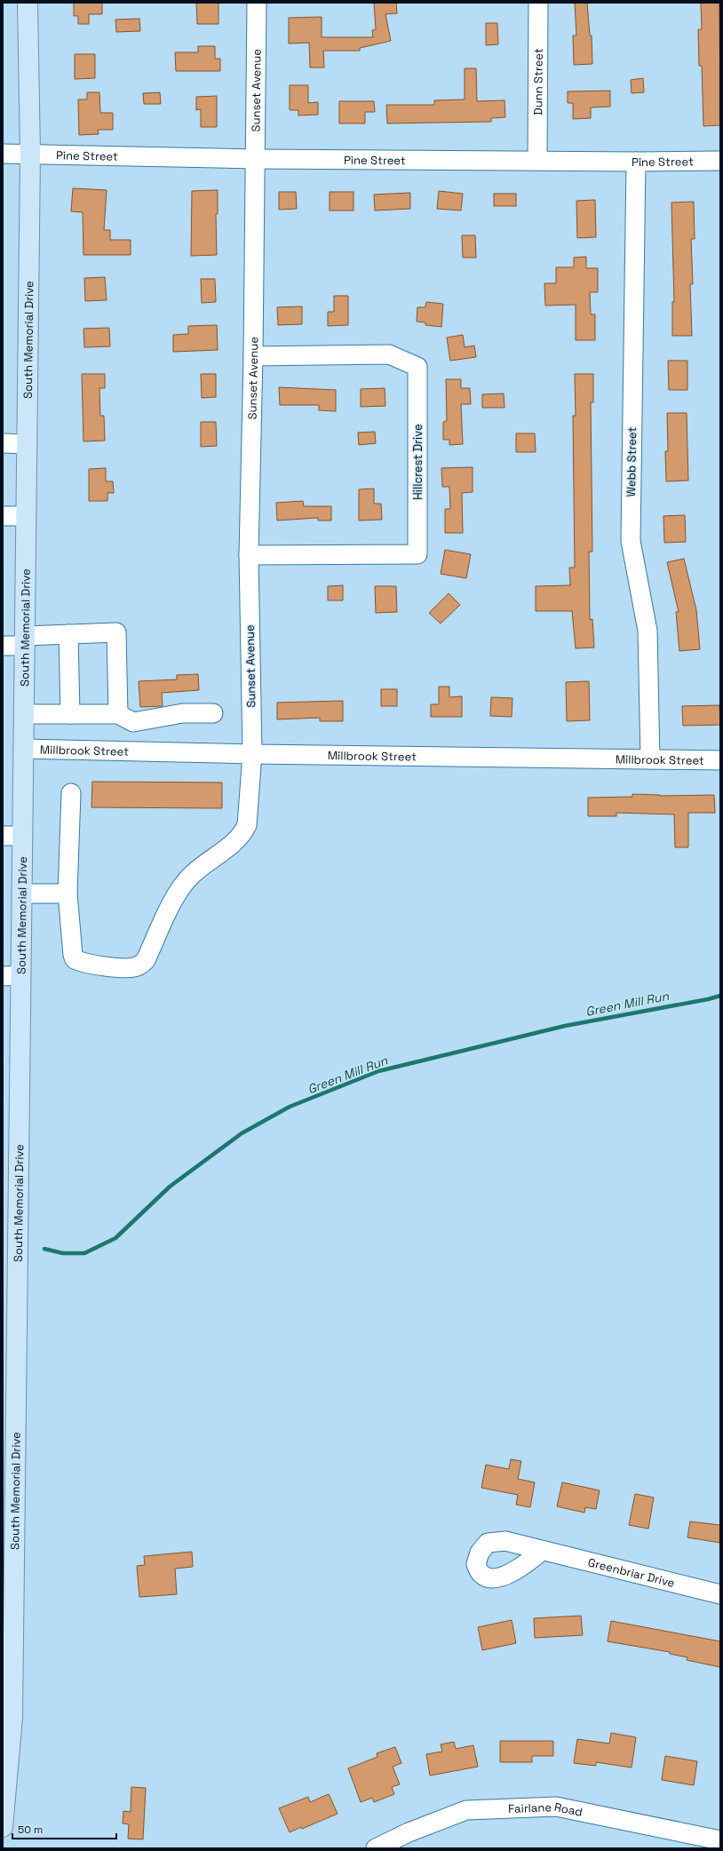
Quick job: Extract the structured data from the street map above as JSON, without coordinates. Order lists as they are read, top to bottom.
{
  "streets": {
    "main road": ["South Memorial Drive"],
    "street": [
      "Dunn Street",
      "Sunset Avenue",
      "Pine Street",
      "Hillcrest Drive",
      "Webb Street",
      "Millbrook Street",
      "Greenbriar Drive",
      "Fairlane Road"
    ]
  },
  "crossings": [
    ["Dunn Street", "Pine Street"],
    ["Sunset Avenue", "Pine Street"],
    ["Sunset Avenue", "Hillcrest Drive"],
    ["Sunset Avenue", "Millbrook Street"],
    ["Pine Street", "South Memorial Drive"],
    ["Pine Street", "Webb Street"],
    ["South Memorial Drive", "Millbrook Street"],
    ["Webb Street", "Millbrook Street"]
  ],
  "water": ["Green Mill Run"],
  "scale_bar": "50 m"
}
